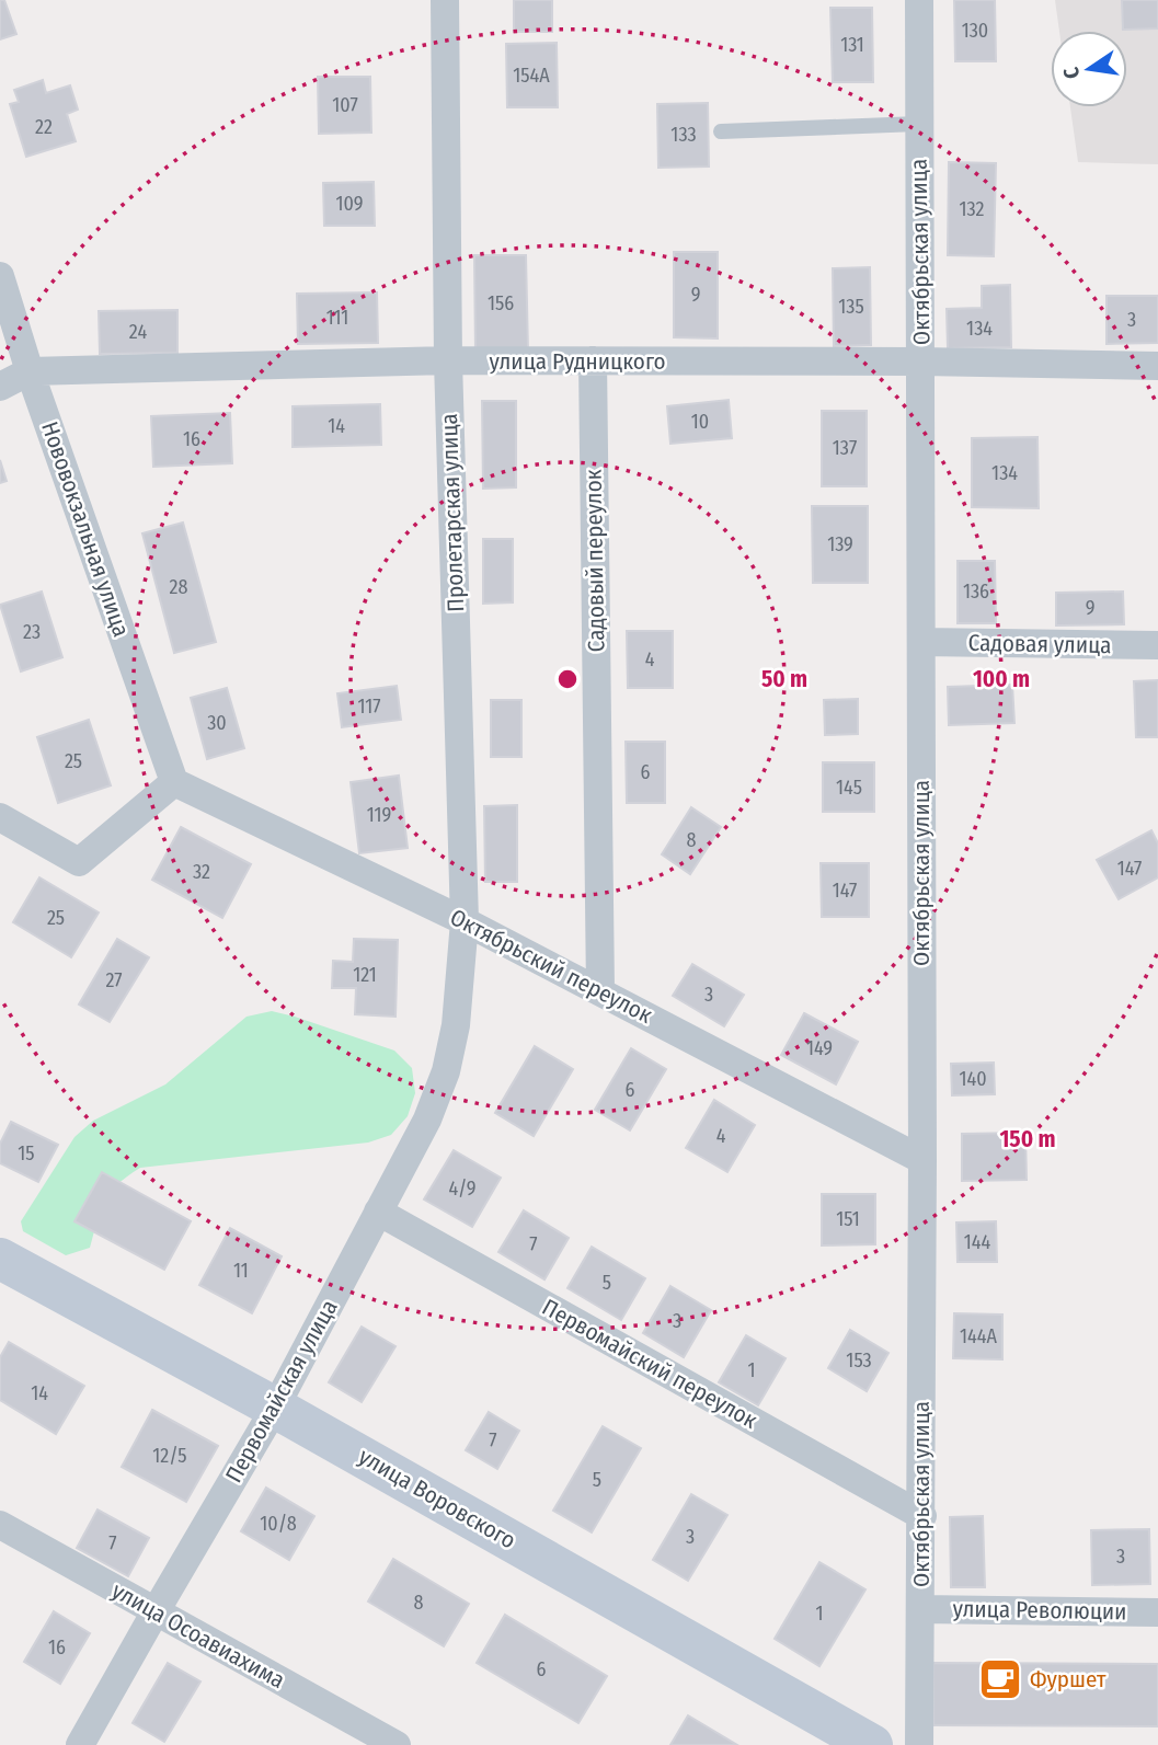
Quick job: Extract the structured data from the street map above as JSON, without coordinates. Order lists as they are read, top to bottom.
{
  "streets": {
    "street": [
      "Октябрьская улица",
      "улица Рудницкого",
      "Пролетарская улица",
      "Нововокзальная улица",
      "Садовый переулок",
      "Садовая улица",
      "Октябрьский переулок",
      "Первомайский переулок",
      "Первомайская улица",
      "улица Воровского",
      "улица Революции",
      "улица Осоавиахима"
    ]
  },
  "crossings": [
    ["Октябрьская улица", "улица Рудницкого"],
    ["Октябрьская улица", "Садовая улица"],
    ["Октябрьская улица", "Октябрьский переулок"],
    ["Октябрьская улица", "Первомайский переулок"],
    ["Октябрьская улица", "улица Революции"],
    ["улица Рудницкого", "Пролетарская улица"],
    ["улица Рудницкого", "Нововокзальная улица"],
    ["улица Рудницкого", "Садовый переулок"],
    ["Пролетарская улица", "Октябрьский переулок"],
    ["Пролетарская улица", "Первомайская улица"],
    ["Нововокзальная улица", "Октябрьский переулок"],
    ["Садовый переулок", "Октябрьский переулок"],
    ["Первомайский переулок", "Первомайская улица"],
    ["Первомайская улица", "улица Воровского"],
    ["Первомайская улица", "улица Осоавиахима"]
  ],
  "places": {
    "cafe": ["Фуршет"]
  },
  "house_numbers": [
    "130",
    "131",
    "154А",
    "107",
    "22",
    "133",
    "109",
    "132",
    "9",
    "156",
    "135",
    "111",
    "3",
    "134",
    "24",
    "10",
    "14",
    "16",
    "137",
    "134",
    "139",
    "28",
    "136",
    "9",
    "23",
    "4",
    "117",
    "30",
    "25",
    "6",
    "145",
    "119",
    "8",
    "147",
    "32",
    "147",
    "25",
    "121",
    "27",
    "3",
    "149",
    "140",
    "6",
    "4",
    "15",
    "4/9",
    "151",
    "144",
    "7",
    "11",
    "5",
    "3",
    "144А",
    "153",
    "1",
    "14",
    "7",
    "12/5",
    "5",
    "10/8",
    "3",
    "7",
    "3",
    "8",
    "1",
    "16",
    "6"
  ],
  "north": "left",
  "rings": ["50 m", "100 m", "150 m"]
}
